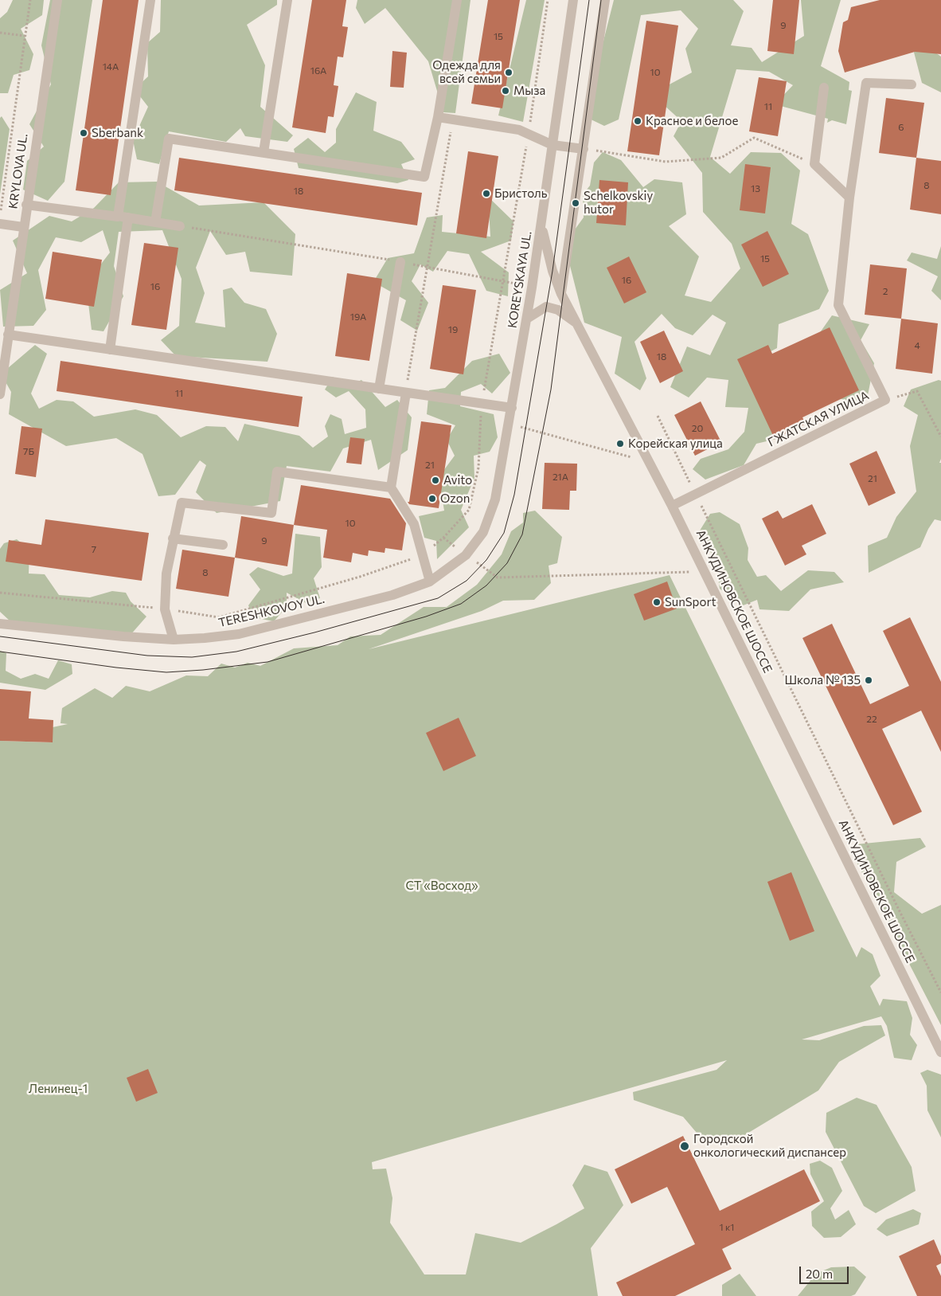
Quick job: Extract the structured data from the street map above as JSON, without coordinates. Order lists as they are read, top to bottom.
{
  "streets": {
    "street": [
      "KRYLOVA UL.",
      "KOREYSKAYA UL.",
      "ГЖАТСКАЯ УЛИЦА",
      "АНКУДИНОВСКОЕ ШОССЕ",
      "TERESHKOVOY UL."
    ]
  },
  "crossings": [
    ["KOREYSKAYA UL.", "АНКУДИНОВСКОЕ ШОССЕ"],
    ["KOREYSKAYA UL.", "TERESHKOVOY UL."],
    ["ГЖАТСКАЯ УЛИЦА", "АНКУДИНОВСКОЕ ШОССЕ"]
  ],
  "parks": ["СТ «Восход»", "Ленинец-1"],
  "places": [
    "Одежда для всей семьи",
    "Мыза",
    "Красное и белое",
    "Sberbank",
    "Бристоль",
    "Schelkovskiy hutor",
    "Корейская улица",
    "Avito",
    "Ozon",
    "SunSport",
    "Школа № 135",
    "Городской онкологический диспансер"
  ],
  "house_numbers": [
    "9",
    "15",
    "14А",
    "16А",
    "10",
    "11",
    "6",
    "8",
    "13",
    "18",
    "15",
    "16",
    "16",
    "2",
    "19А",
    "19",
    "4",
    "18",
    "11",
    "20",
    "7Б",
    "21",
    "21А",
    "21",
    "10",
    "9",
    "7",
    "8",
    "22",
    "1 к1"
  ],
  "scale_bar": "20 m"
}
